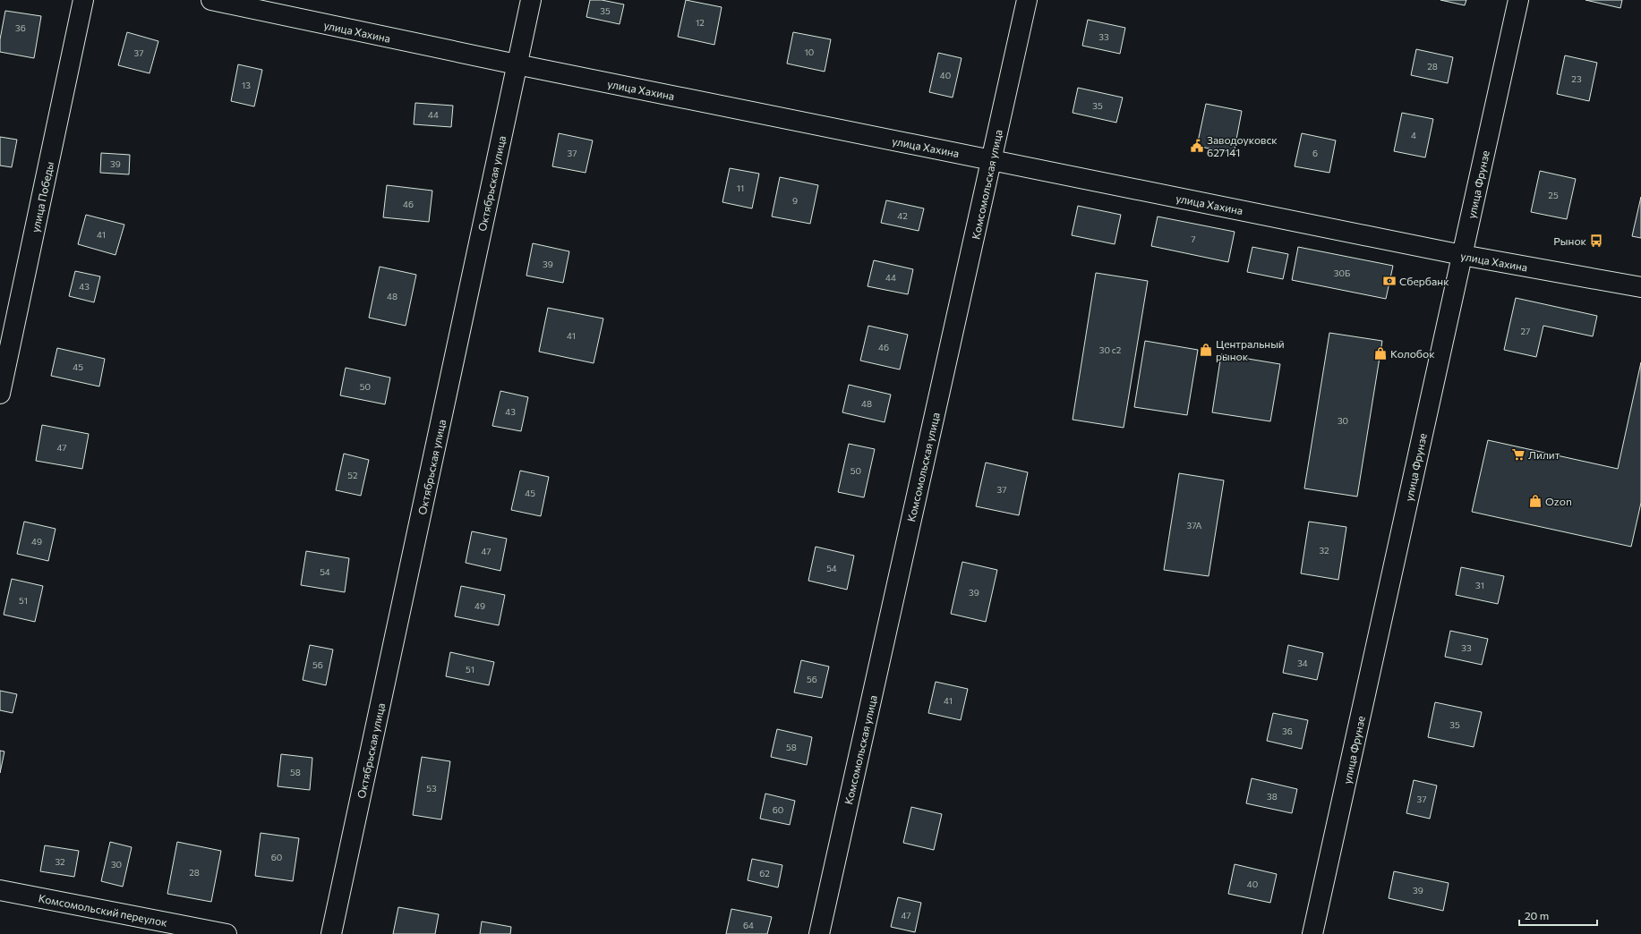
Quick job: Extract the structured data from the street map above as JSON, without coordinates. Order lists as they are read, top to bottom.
{
  "streets": {
    "street": [
      "улица Хахина",
      "Октябрьская улица",
      "Комсомольская улица",
      "улица Фрунзе",
      "улица Победы",
      "Комсомольский переулок"
    ]
  },
  "crossings": [
    ["улица Хахина", "Октябрьская улица"],
    ["улица Хахина", "Комсомольская улица"],
    ["улица Хахина", "улица Фрунзе"]
  ],
  "places": {
    "public building": ["Заводоуковск 627141"],
    "bus stop": ["Рынок"],
    "bank": ["Сбербанк"],
    "shop": ["Центральный рынок", "Колобок", "Ozon"],
    "supermarket": ["Лилит"]
  },
  "house_numbers": [
    "35",
    "12",
    "36",
    "33",
    "10",
    "37",
    "28",
    "40",
    "23",
    "13",
    "35",
    "44",
    "4",
    "37",
    "6",
    "39",
    "11",
    "25",
    "9",
    "46",
    "42",
    "41",
    "7",
    "39",
    "30Б",
    "44",
    "43",
    "48",
    "27",
    "41",
    "46",
    "30 с2",
    "45",
    "50",
    "48",
    "43",
    "30",
    "47",
    "50",
    "52",
    "37",
    "45",
    "37А",
    "49",
    "32",
    "47",
    "54",
    "54",
    "31",
    "39",
    "51",
    "49",
    "33",
    "34",
    "56",
    "51",
    "56",
    "41",
    "35",
    "36",
    "58",
    "58",
    "53",
    "38",
    "37",
    "60",
    "60",
    "32",
    "30",
    "28",
    "62",
    "40",
    "39",
    "47",
    "64"
  ],
  "scale_bar": "20 m"
}
